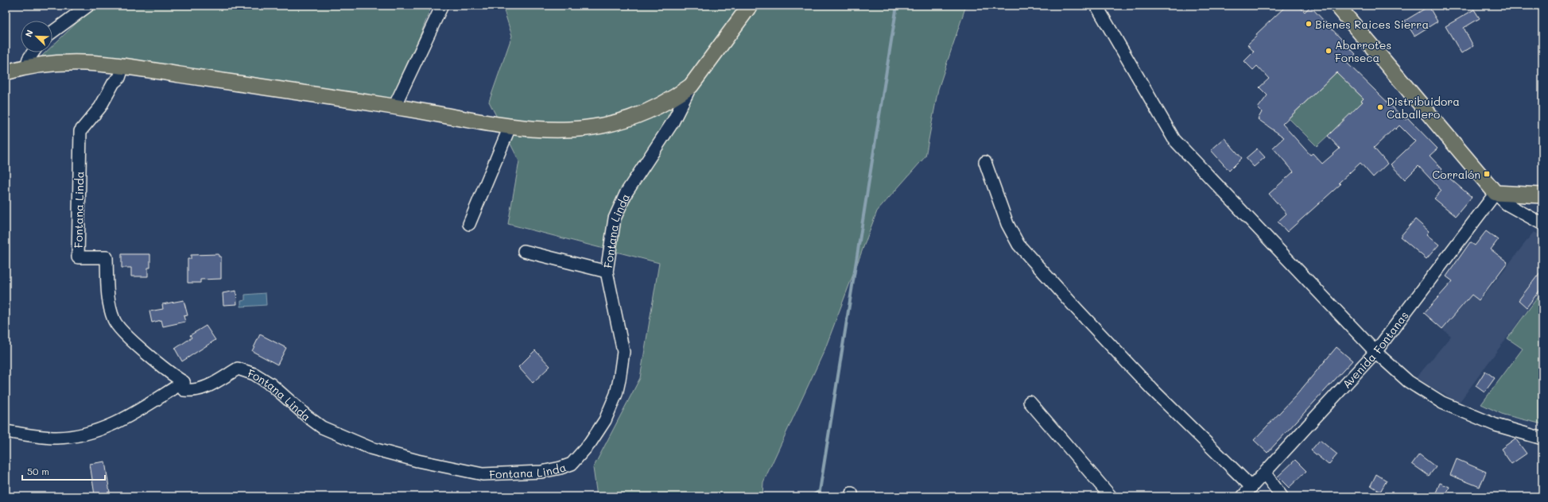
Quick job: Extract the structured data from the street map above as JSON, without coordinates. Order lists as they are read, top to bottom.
{
  "streets": {
    "street": ["Fontana Linda", "Avenida Fontanas"]
  },
  "places": {
    "other": ["Bienes Raices Sierra", "Abarrotes Fonseca", "Distribuidora Caballero"],
    "transit": ["Corralón"]
  },
  "scale_bar": "50 m",
  "north": "top left"
}
